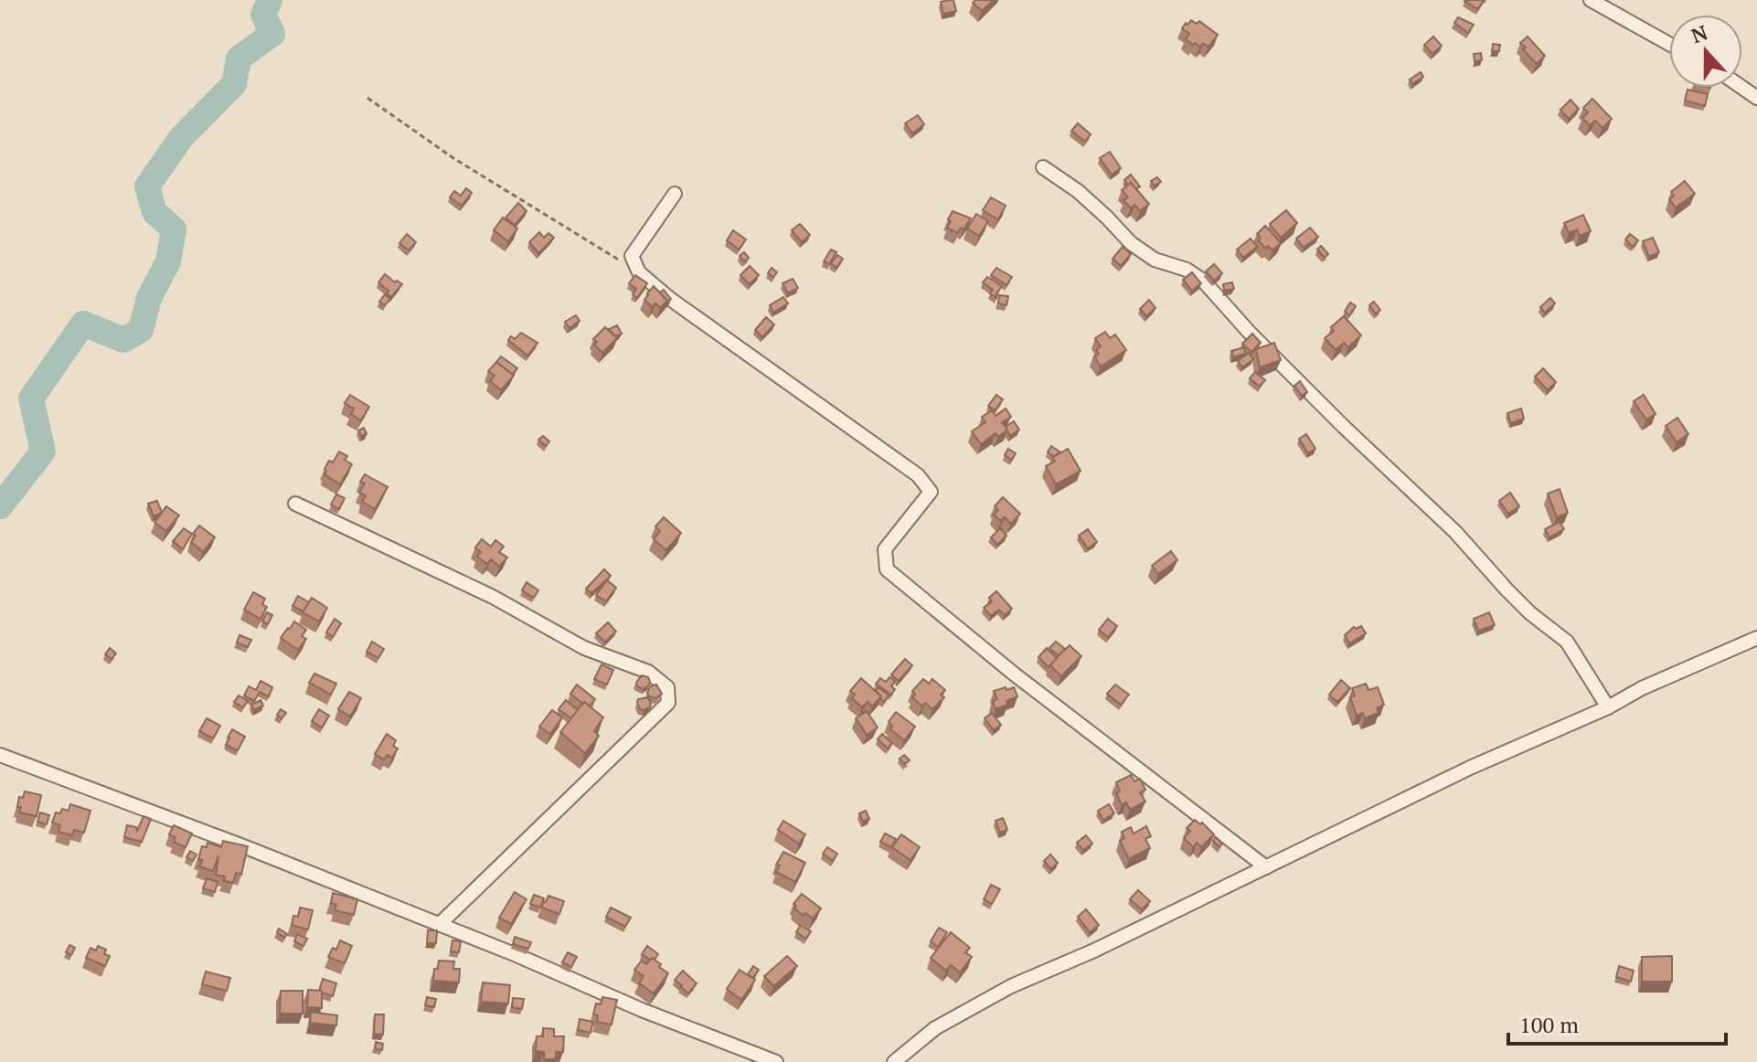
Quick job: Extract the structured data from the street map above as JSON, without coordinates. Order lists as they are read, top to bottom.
{
  "scale_bar": "100 m",
  "north": "top"
}
